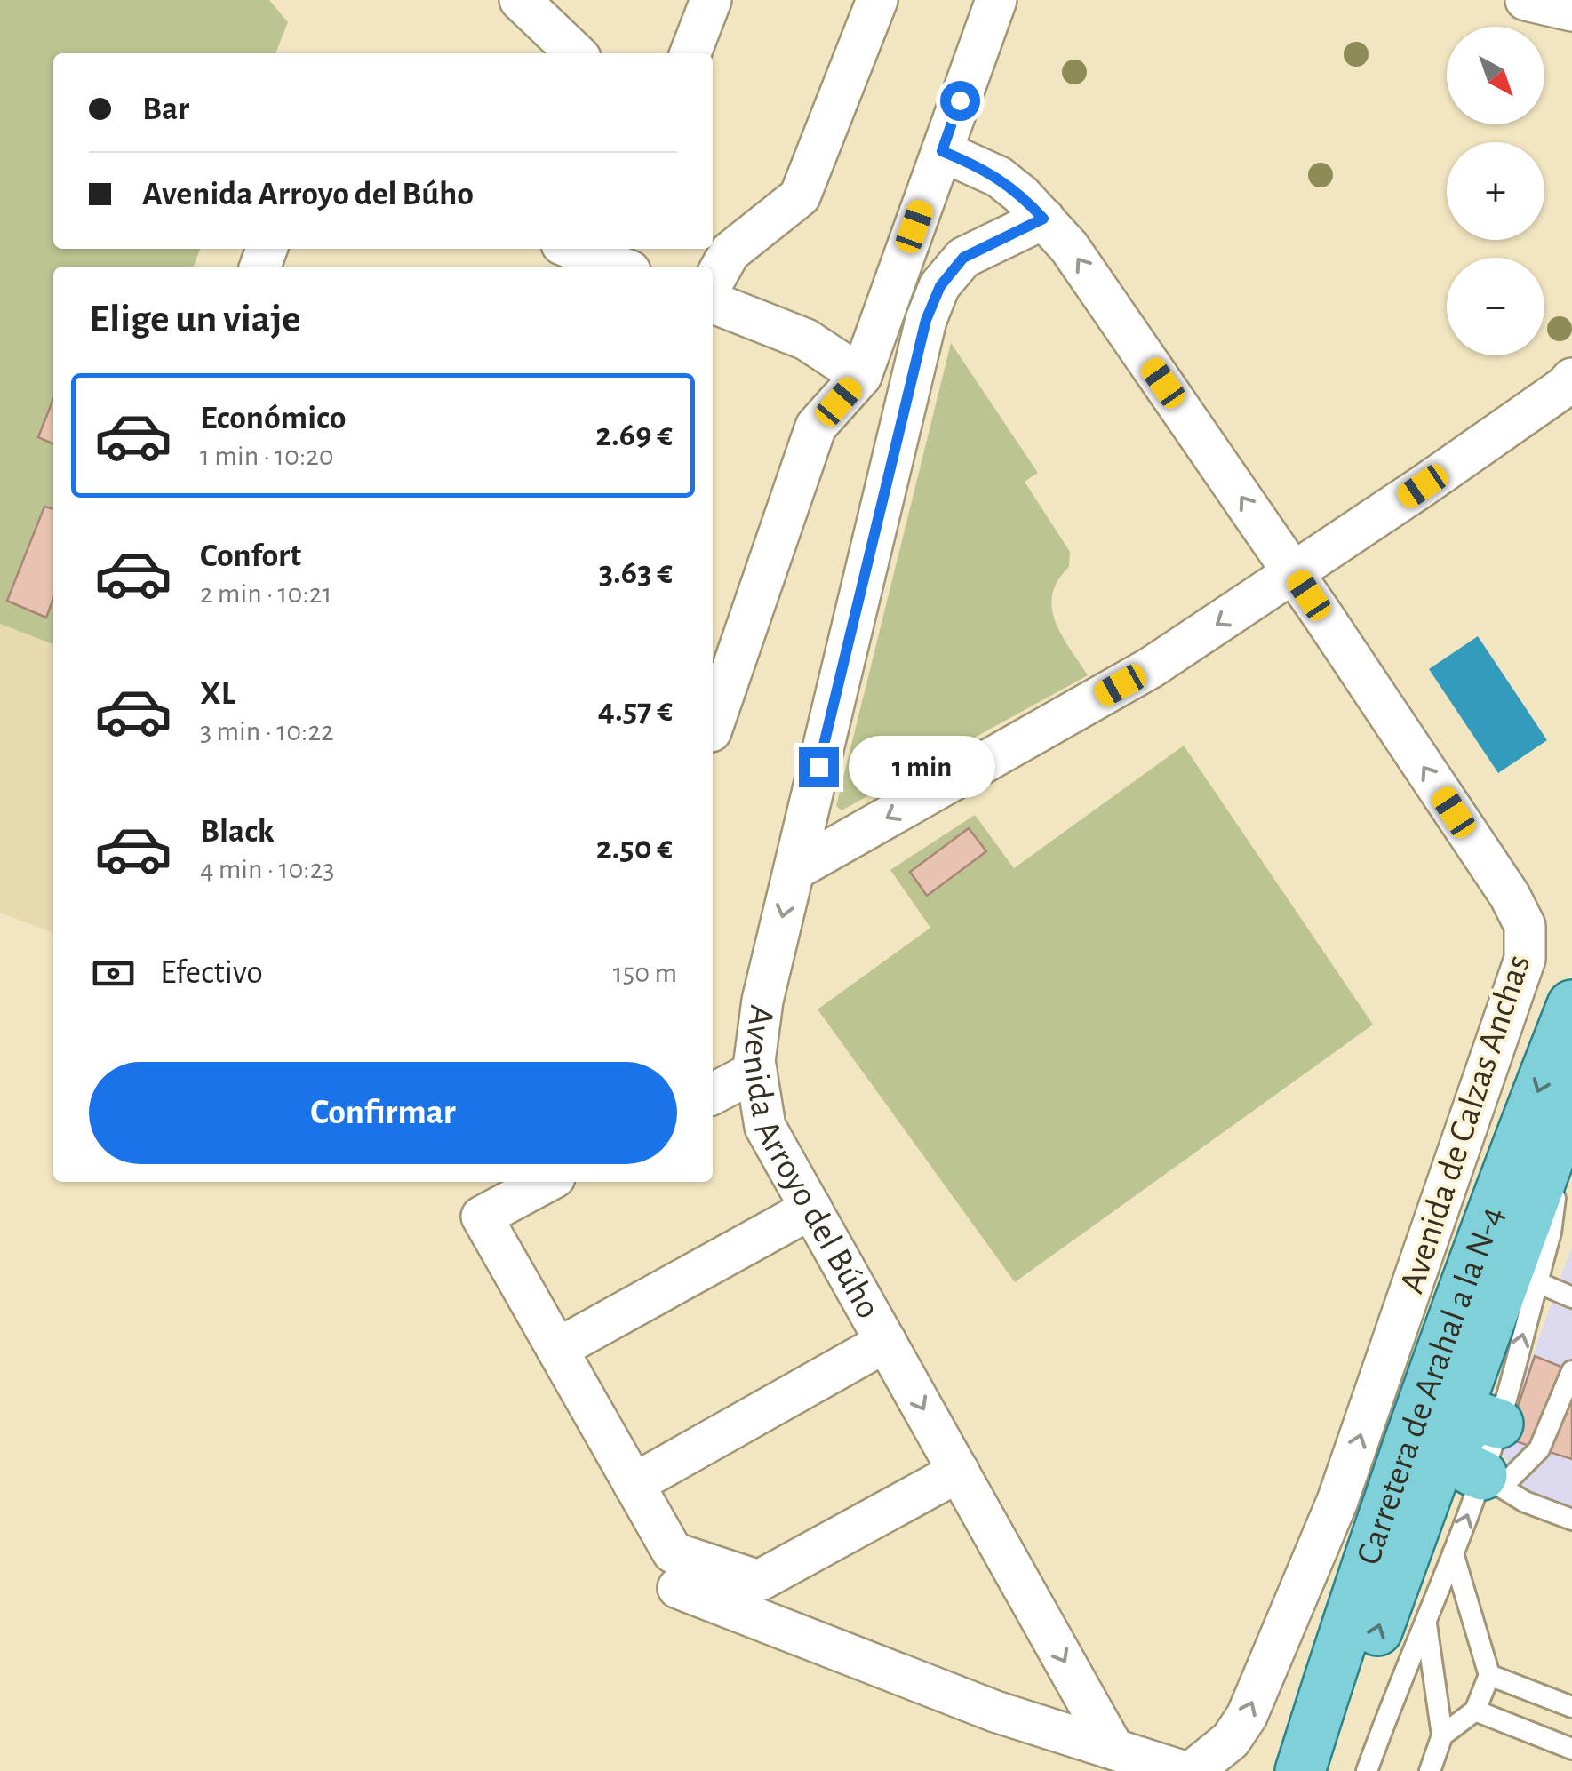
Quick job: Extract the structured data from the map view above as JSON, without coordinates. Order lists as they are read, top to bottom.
{
  "streets": {
    "main road": ["Carretera de Arahal a la N-4"],
    "street": ["Avenida de Calzas Anchas", "Avenida Arroyo del Búho"]
  },
  "crossings": [
    ["Avenida de Calzas Anchas", "Avenida Arroyo del Búho"]
  ],
  "one_way": ["Avenida de Calzas Anchas", "Avenida Arroyo del Búho"],
  "north": "bottom right",
  "page": {
    "map_buttons": ["+", "−"],
    "banner": ["Bar", "Avenida Arroyo del Búho"],
    "heading": "Elige un viaje",
    "list": [
      {
        "name": "Económico",
        "note": "1 min · 10:20",
        "value": "2.69 €"
      },
      {
        "name": "Confort",
        "note": "2 min · 10:21",
        "value": "3.63 €"
      },
      {
        "name": "XL",
        "note": "3 min · 10:22",
        "value": "4.57 €"
      },
      {
        "name": "Black",
        "note": "4 min · 10:23",
        "value": "2.50 €"
      }
    ],
    "bubble": "1 min",
    "pay": ["Efectivo", "150 m"],
    "buttons": "Confirmar"
  }
}
